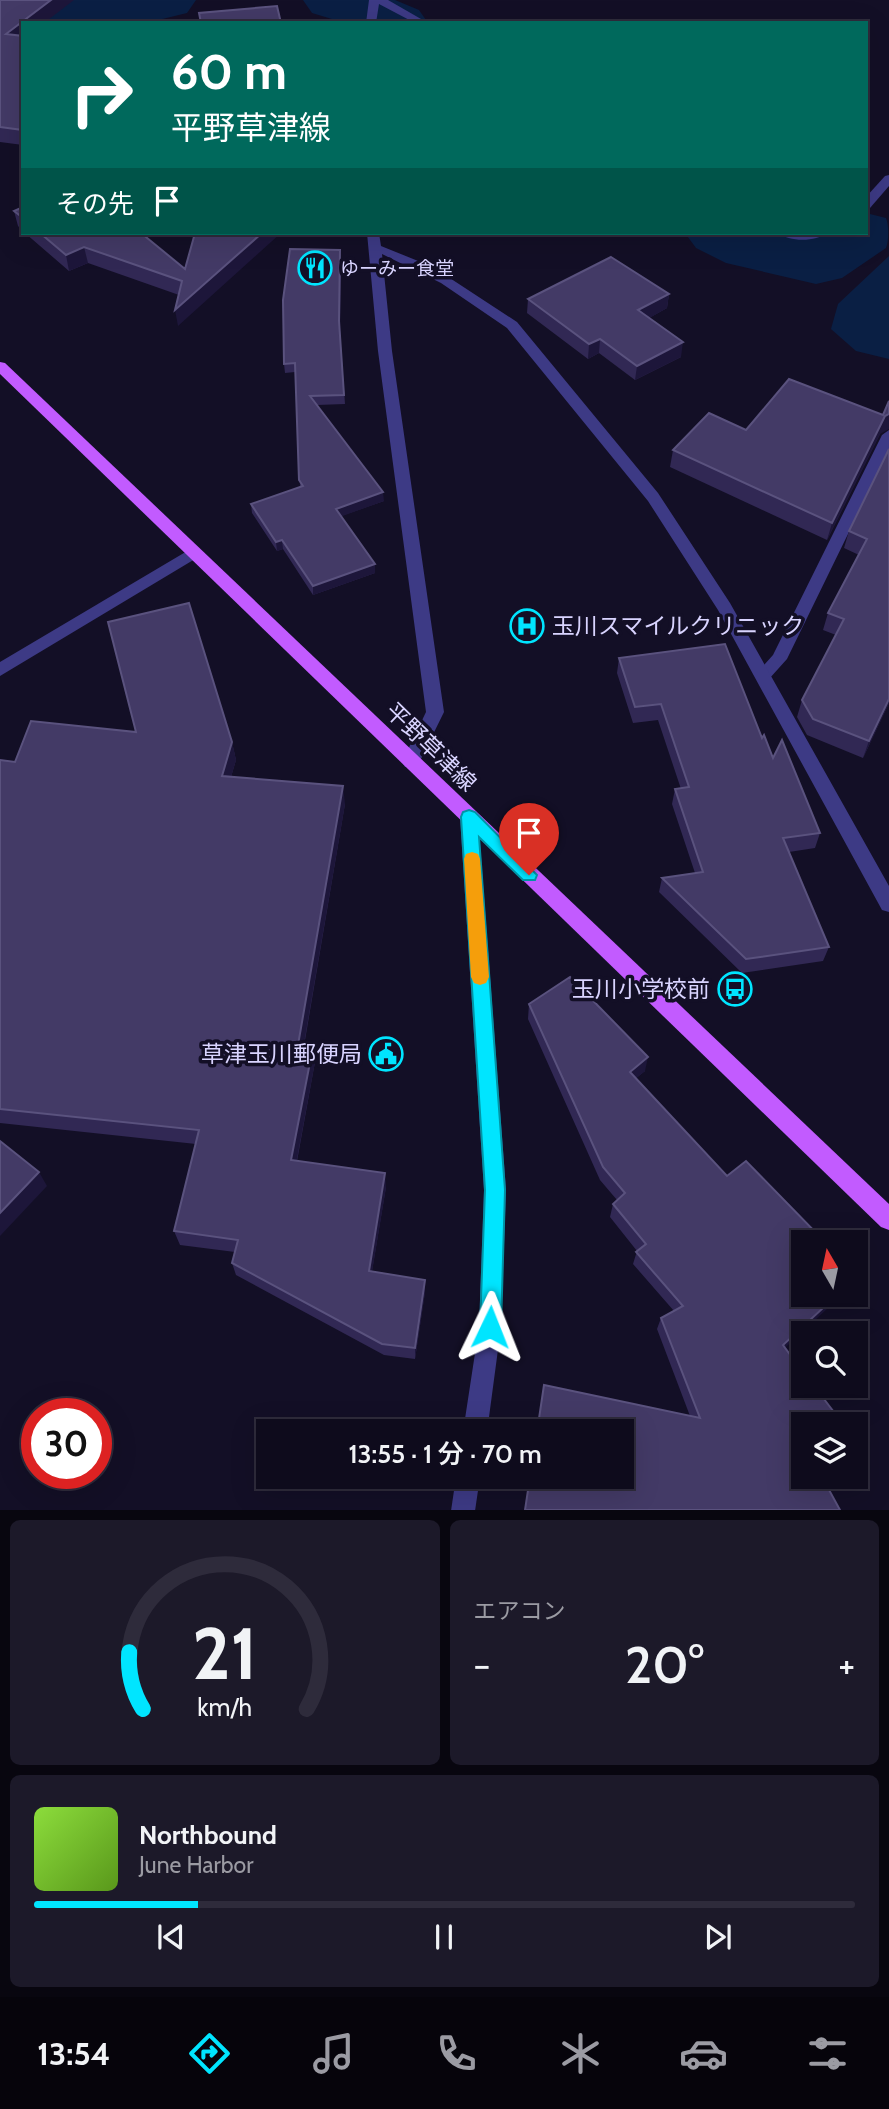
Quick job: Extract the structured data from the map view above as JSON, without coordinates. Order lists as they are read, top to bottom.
{
  "streets": {
    "main road": ["平野草津線"]
  },
  "places": {
    "restaurant": ["ゆーみー食堂"],
    "hospital": ["玉川スマイルクリニック"],
    "bus stop": ["玉川小学校前"],
    "public building": ["草津玉川郵便局"]
  },
  "north": "top",
  "page": {
    "turn": ["60 m", "平野草津線"],
    "then": "その先",
    "limit": "30",
    "trip": "13:55 · 1 分 · 70 m",
    "tile": "エアコン",
    "heat": ["−", "20°", "+"],
    "song": ["Northbound", "June Harbor"],
    "tabs": "13:54",
    "gauge": ["21", "km/h"]
  }
}
